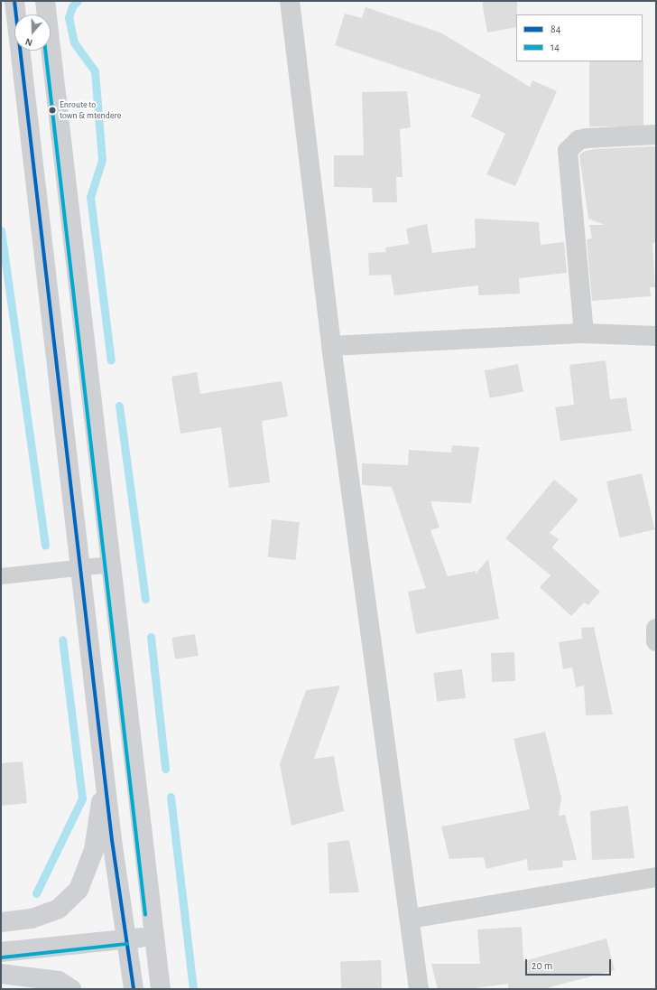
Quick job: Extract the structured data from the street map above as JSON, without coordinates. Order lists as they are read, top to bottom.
{
  "places": ["Enroute to town & mtendere"],
  "lines": ["transit line 84", "transit line 14"],
  "legend": ["84", "14"],
  "scale_bar": "20 m",
  "north": "bottom"
}
